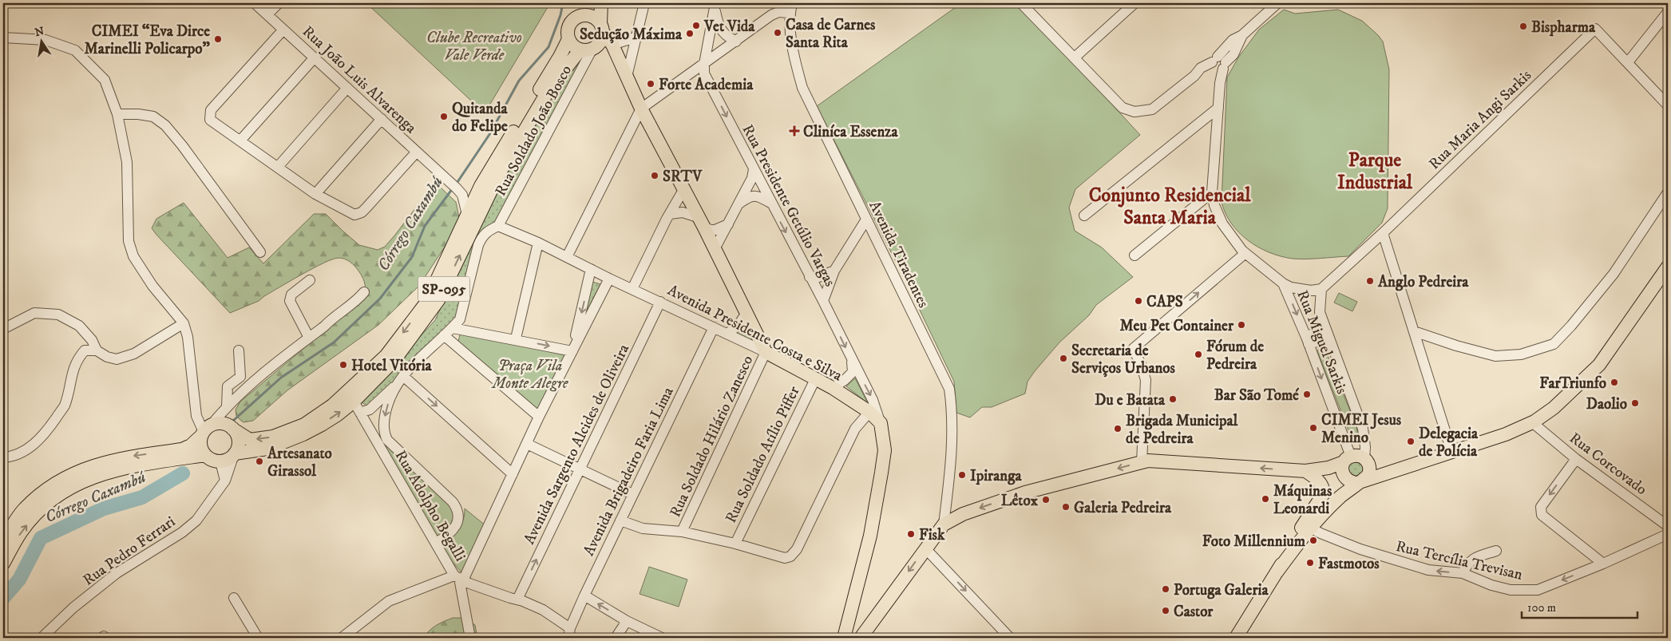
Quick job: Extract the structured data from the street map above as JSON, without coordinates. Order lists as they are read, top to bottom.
{
  "streets": {
    "main road": ["SP-095", "Avenida Presidente Costa e Silva"],
    "street": [
      "Rua João Luis Alvarenga",
      "Rua Maria Angi Sarkis",
      "Rua Soldado João Bosco",
      "Rua Presidente Getúlio Vargas",
      "Avenida Tiradentes",
      "Rua Miguel Sarkis",
      "Rua Soldado Hilário Zanesco",
      "Avenida Sargento Alcides de Oliveira",
      "Rua Soldado Atílio Piffer",
      "Rua Corcovado",
      "Avenida Brigadeiro Faria Lima",
      "Rua Adolpho Begalli",
      "Rua Pedro Ferrari",
      "Rua Tercília Trevisan"
    ]
  },
  "crossings": [
    ["Rua Soldado João Bosco", "SP-095"],
    ["Rua Soldado João Bosco", "Avenida Presidente Costa e Silva"],
    ["Rua Presidente Getúlio Vargas", "Avenida Presidente Costa e Silva"],
    ["SP-095", "Rua Adolpho Begalli"],
    ["SP-095", "Rua Pedro Ferrari"],
    ["Avenida Presidente Costa e Silva", "Rua Soldado Hilário Zanesco"],
    ["Avenida Presidente Costa e Silva", "Avenida Sargento Alcides de Oliveira"],
    ["Avenida Presidente Costa e Silva", "Rua Soldado Atílio Piffer"],
    ["Avenida Presidente Costa e Silva", "Avenida Brigadeiro Faria Lima"],
    ["Avenida Sargento Alcides de Oliveira", "Rua Adolpho Begalli"],
    ["Avenida Brigadeiro Faria Lima", "Rua Adolpho Begalli"]
  ],
  "one_way": ["Rua Presidente Getúlio Vargas", "Rua Tercília Trevisan"],
  "districts": ["Parque Industrial", "Conjunto Residencial Santa Maria"],
  "water": ["Córrego Caxambú"],
  "parks": ["Clube Recreativo Vale Verde", "Praça Vila Monte Alegre"],
  "places": {
    "other": [
      "Vet Vida",
      "Bispharma",
      "Casa de Carnes Santa Rita",
      "Sedução Máxima",
      "CIMEI “Eva Dirce Marinelli Policarpo”",
      "Forte Academia",
      "Quitanda do Felipe",
      "SRTV",
      "Anglo Pedreira",
      "CAPS",
      "Meu Pet Container",
      "Fórum de Pedreira",
      "Secretaria de Serviços Urbanos",
      "Hotel Vitória",
      "FarTriunfo",
      "Bar São Tomé",
      "Du e Batata",
      "Daolio",
      "CIMEI Jesus Menino",
      "Brigada Municipal de Pedreira",
      "Delegacia de Polícia",
      "Artesanato Girassol",
      "Ipiranga",
      "Máquinas Leonardi",
      "Lêtox",
      "Galeria Pedreira",
      "Fisk",
      "Foto Millennium",
      "Fastmotos",
      "Portuga Galeria",
      "Castor"
    ],
    "health": ["Cliníca Essenza"]
  },
  "scale_bar": "100 m",
  "north": "top"
}
